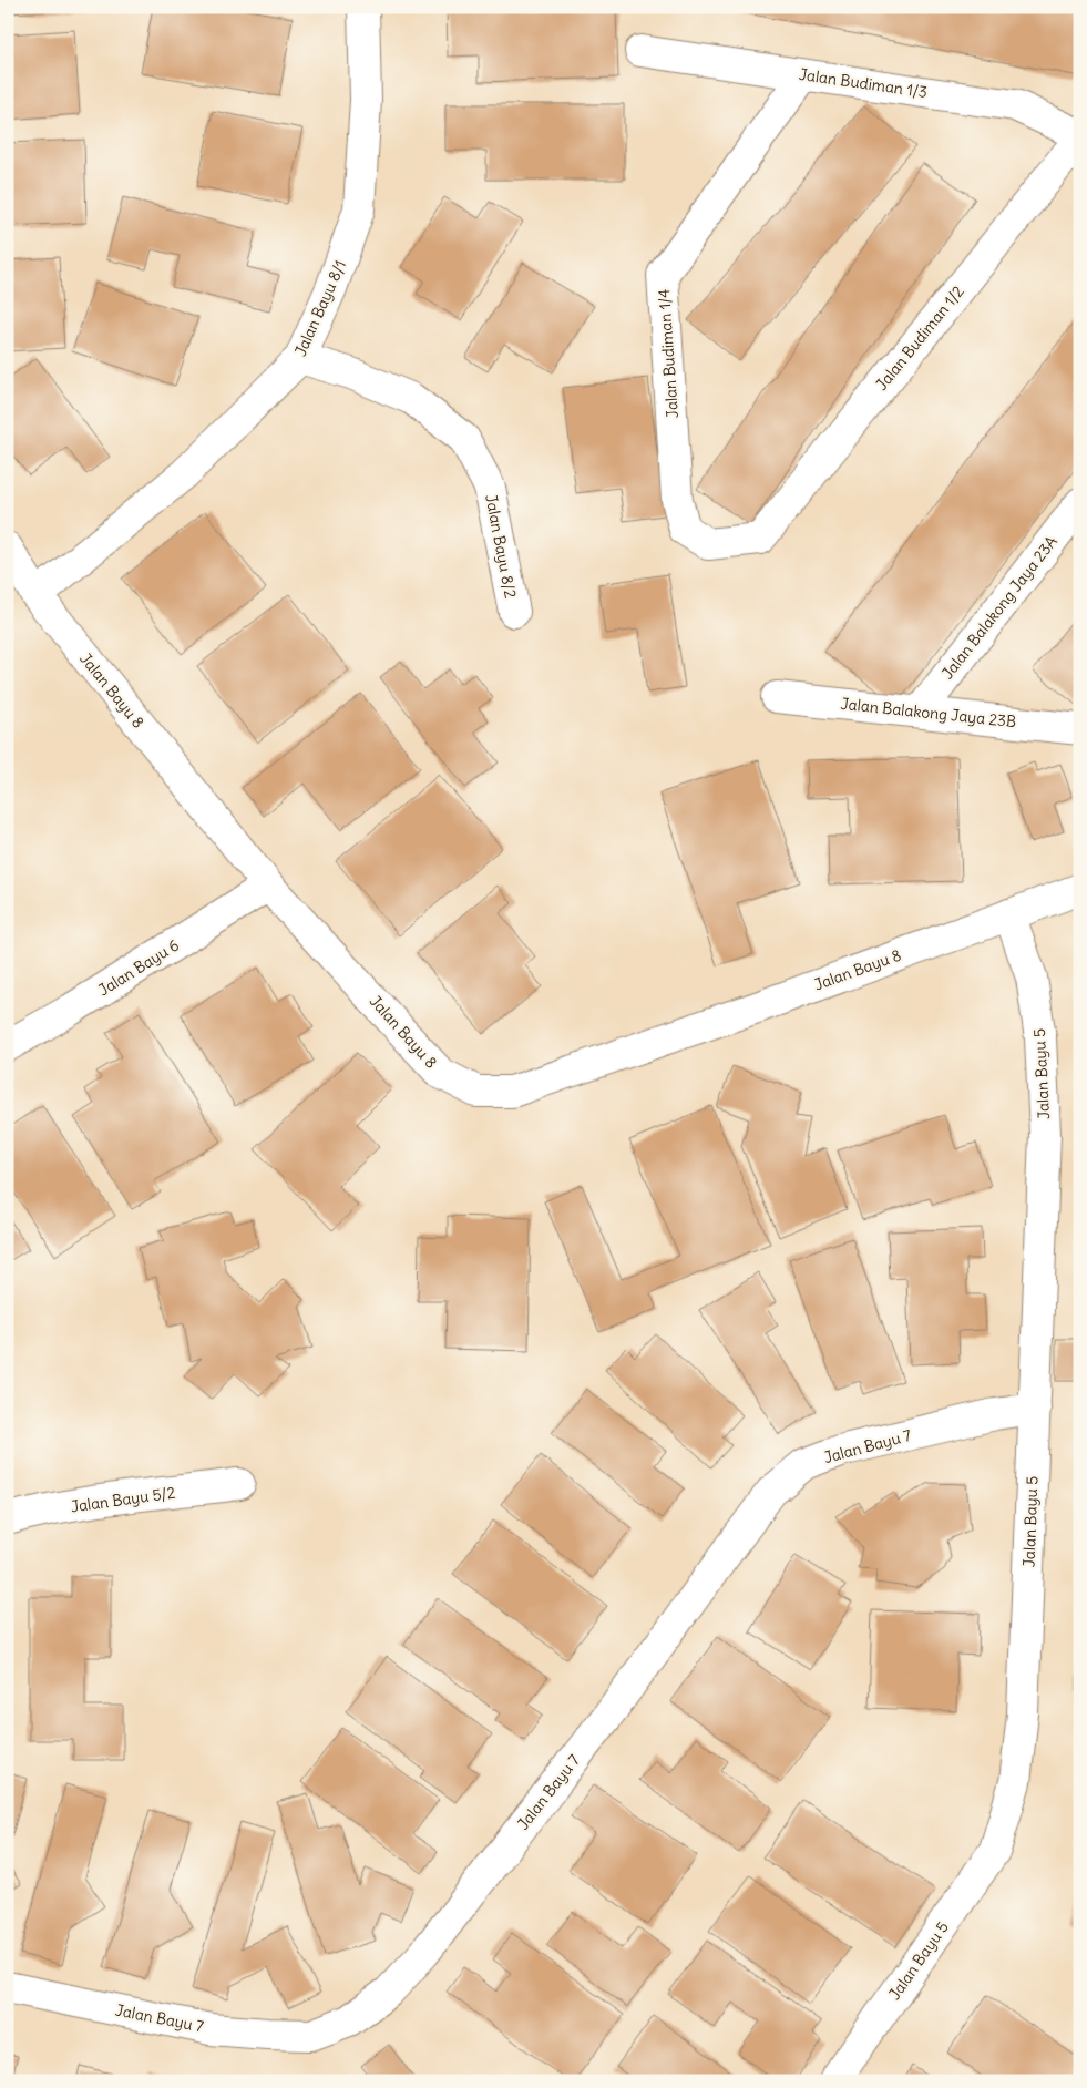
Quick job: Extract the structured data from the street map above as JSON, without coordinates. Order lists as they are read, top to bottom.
{
  "streets": {
    "street": [
      "Jalan Budiman 1/3",
      "Jalan Bayu 8/1",
      "Jalan Budiman 1/2",
      "Jalan Budiman 1/4",
      "Jalan Bayu 8/2",
      "Jalan Balakong Jaya 23A",
      "Jalan Bayu 8",
      "Jalan Balakong Jaya 23B",
      "Jalan Bayu 6",
      "Jalan Bayu 5",
      "Jalan Bayu 7",
      "Jalan Bayu 5/2"
    ]
  },
  "crossings": [
    ["Jalan Budiman 1/3", "Jalan Budiman 1/2"],
    ["Jalan Budiman 1/3", "Jalan Budiman 1/4"],
    ["Jalan Bayu 8/1", "Jalan Bayu 8/2"],
    ["Jalan Bayu 8/1", "Jalan Bayu 8"],
    ["Jalan Budiman 1/2", "Jalan Budiman 1/4"],
    ["Jalan Balakong Jaya 23A", "Jalan Balakong Jaya 23B"],
    ["Jalan Bayu 8", "Jalan Bayu 6"],
    ["Jalan Bayu 8", "Jalan Bayu 5"],
    ["Jalan Bayu 5", "Jalan Bayu 7"]
  ]
}
